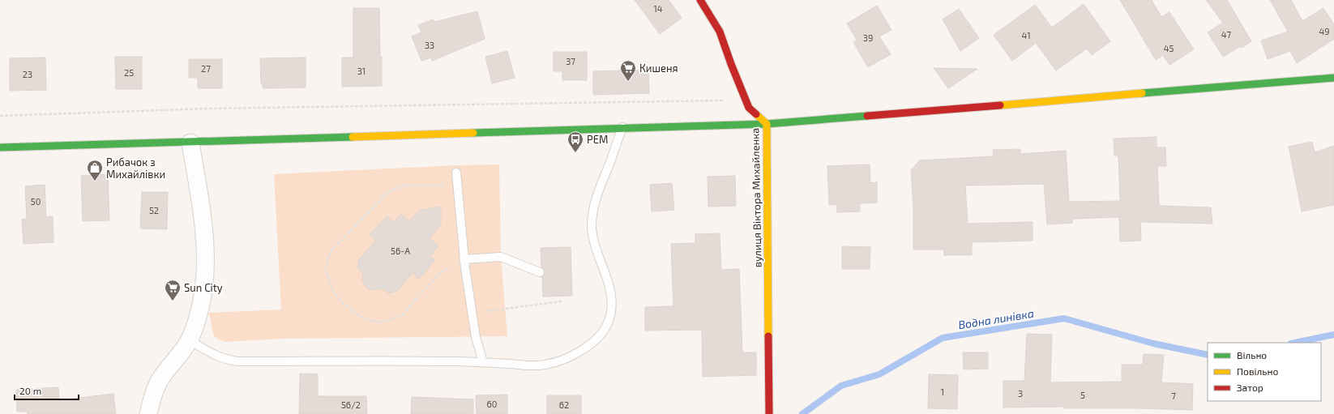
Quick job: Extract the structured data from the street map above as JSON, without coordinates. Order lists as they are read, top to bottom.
{
  "streets": {
    "street": ["вулиця Віктора Михайленка"]
  },
  "water": ["Водна линівка"],
  "places": {
    "supermarket": ["Кишеня", "Sun City"],
    "bus stop": ["РЕМ"],
    "shop": ["Рибачок з Михайлівки"]
  },
  "house_numbers": [
    "14",
    "49",
    "47",
    "41",
    "39",
    "33",
    "45",
    "37",
    "27",
    "31",
    "25",
    "23",
    "50",
    "52",
    "56-А",
    "1",
    "3",
    "5",
    "7",
    "60",
    "56/2",
    "62"
  ],
  "legend": ["Вільно", "Повільно", "Затор"],
  "scale_bar": "20 m"
}
